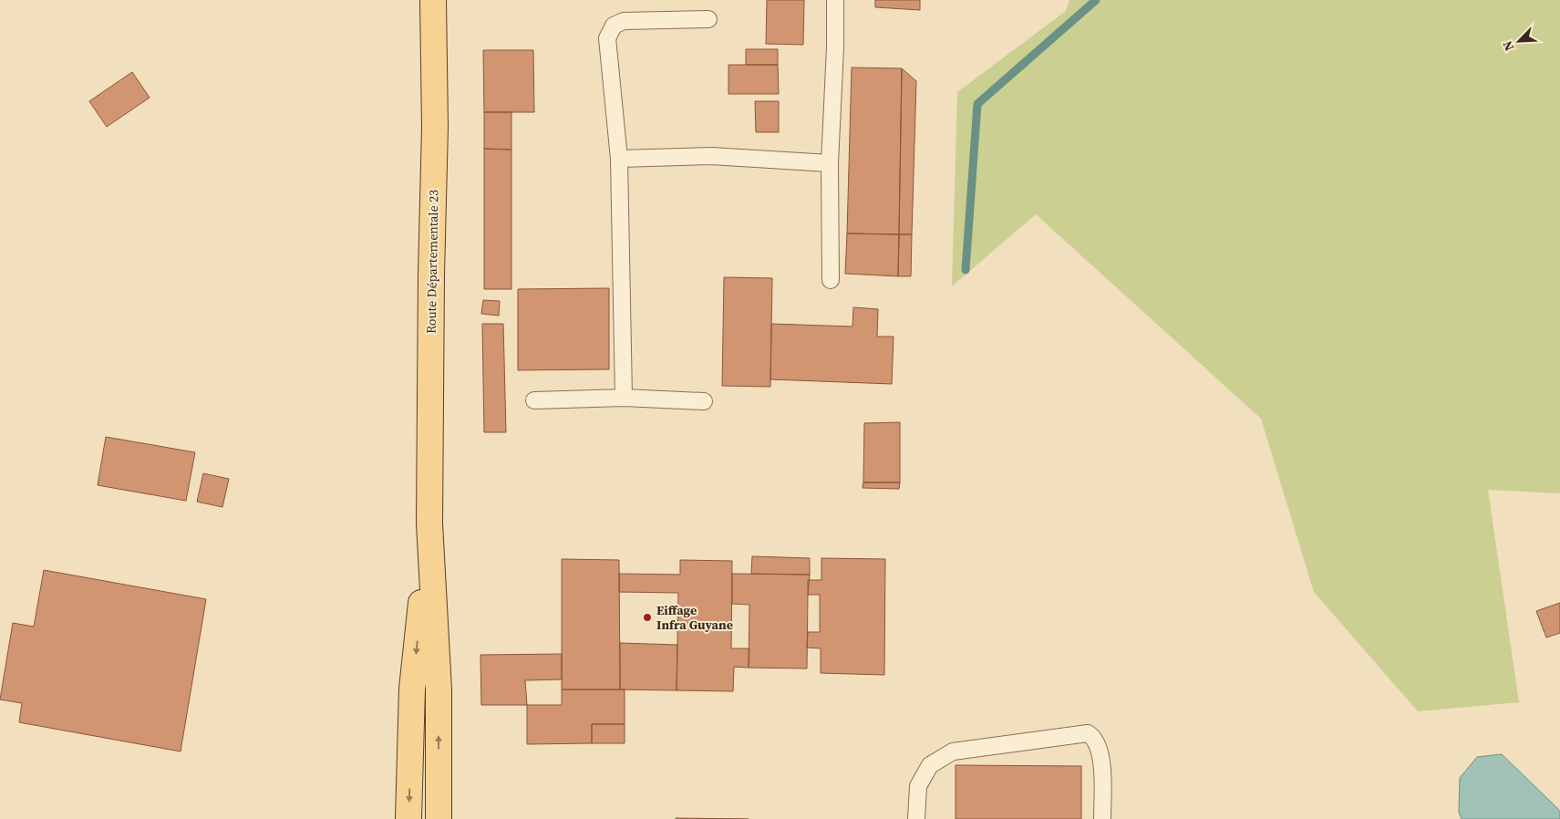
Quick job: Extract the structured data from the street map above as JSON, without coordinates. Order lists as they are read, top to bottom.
{
  "streets": {
    "main road": ["Route Départementale 23"]
  },
  "places": ["Eiffage Infra Guyane"],
  "north": "bottom left"
}
